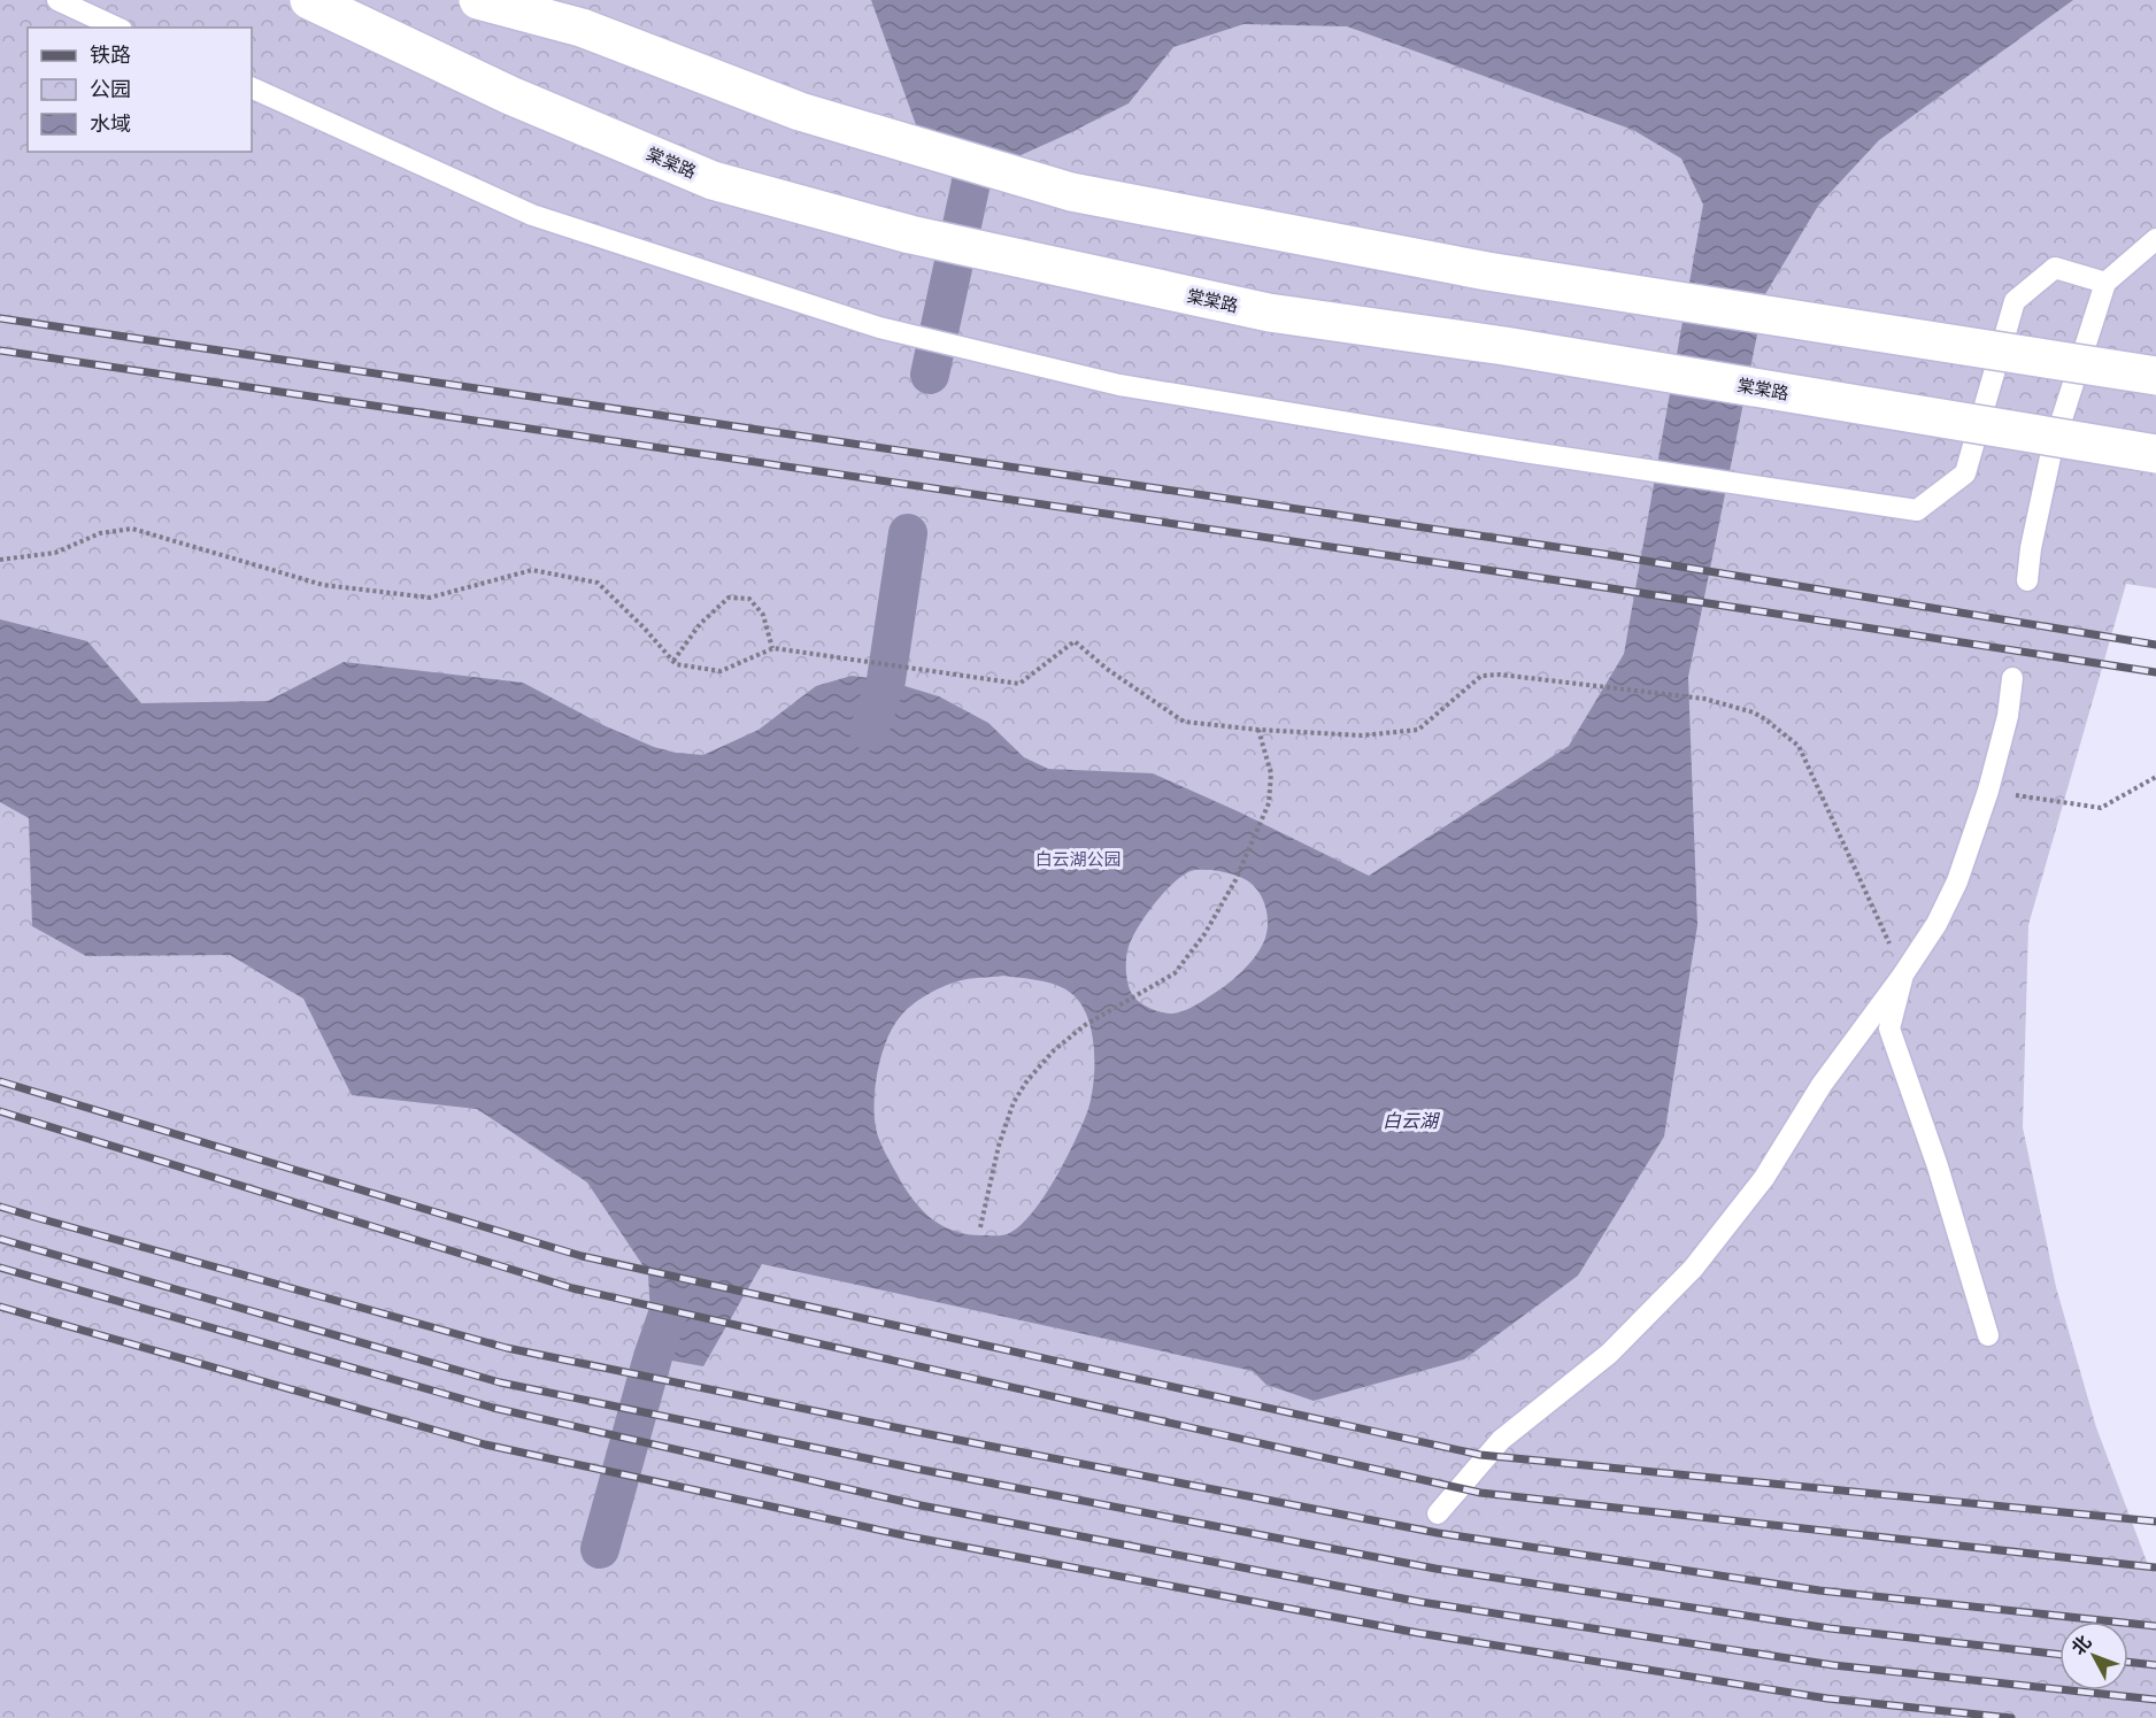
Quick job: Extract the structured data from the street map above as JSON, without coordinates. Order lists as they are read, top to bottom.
{
  "streets": {
    "street": ["棠棠路"]
  },
  "water": ["白云湖"],
  "parks": ["白云湖公园"],
  "legend": ["铁路", "公园", "水域"],
  "north": "top left"
}
